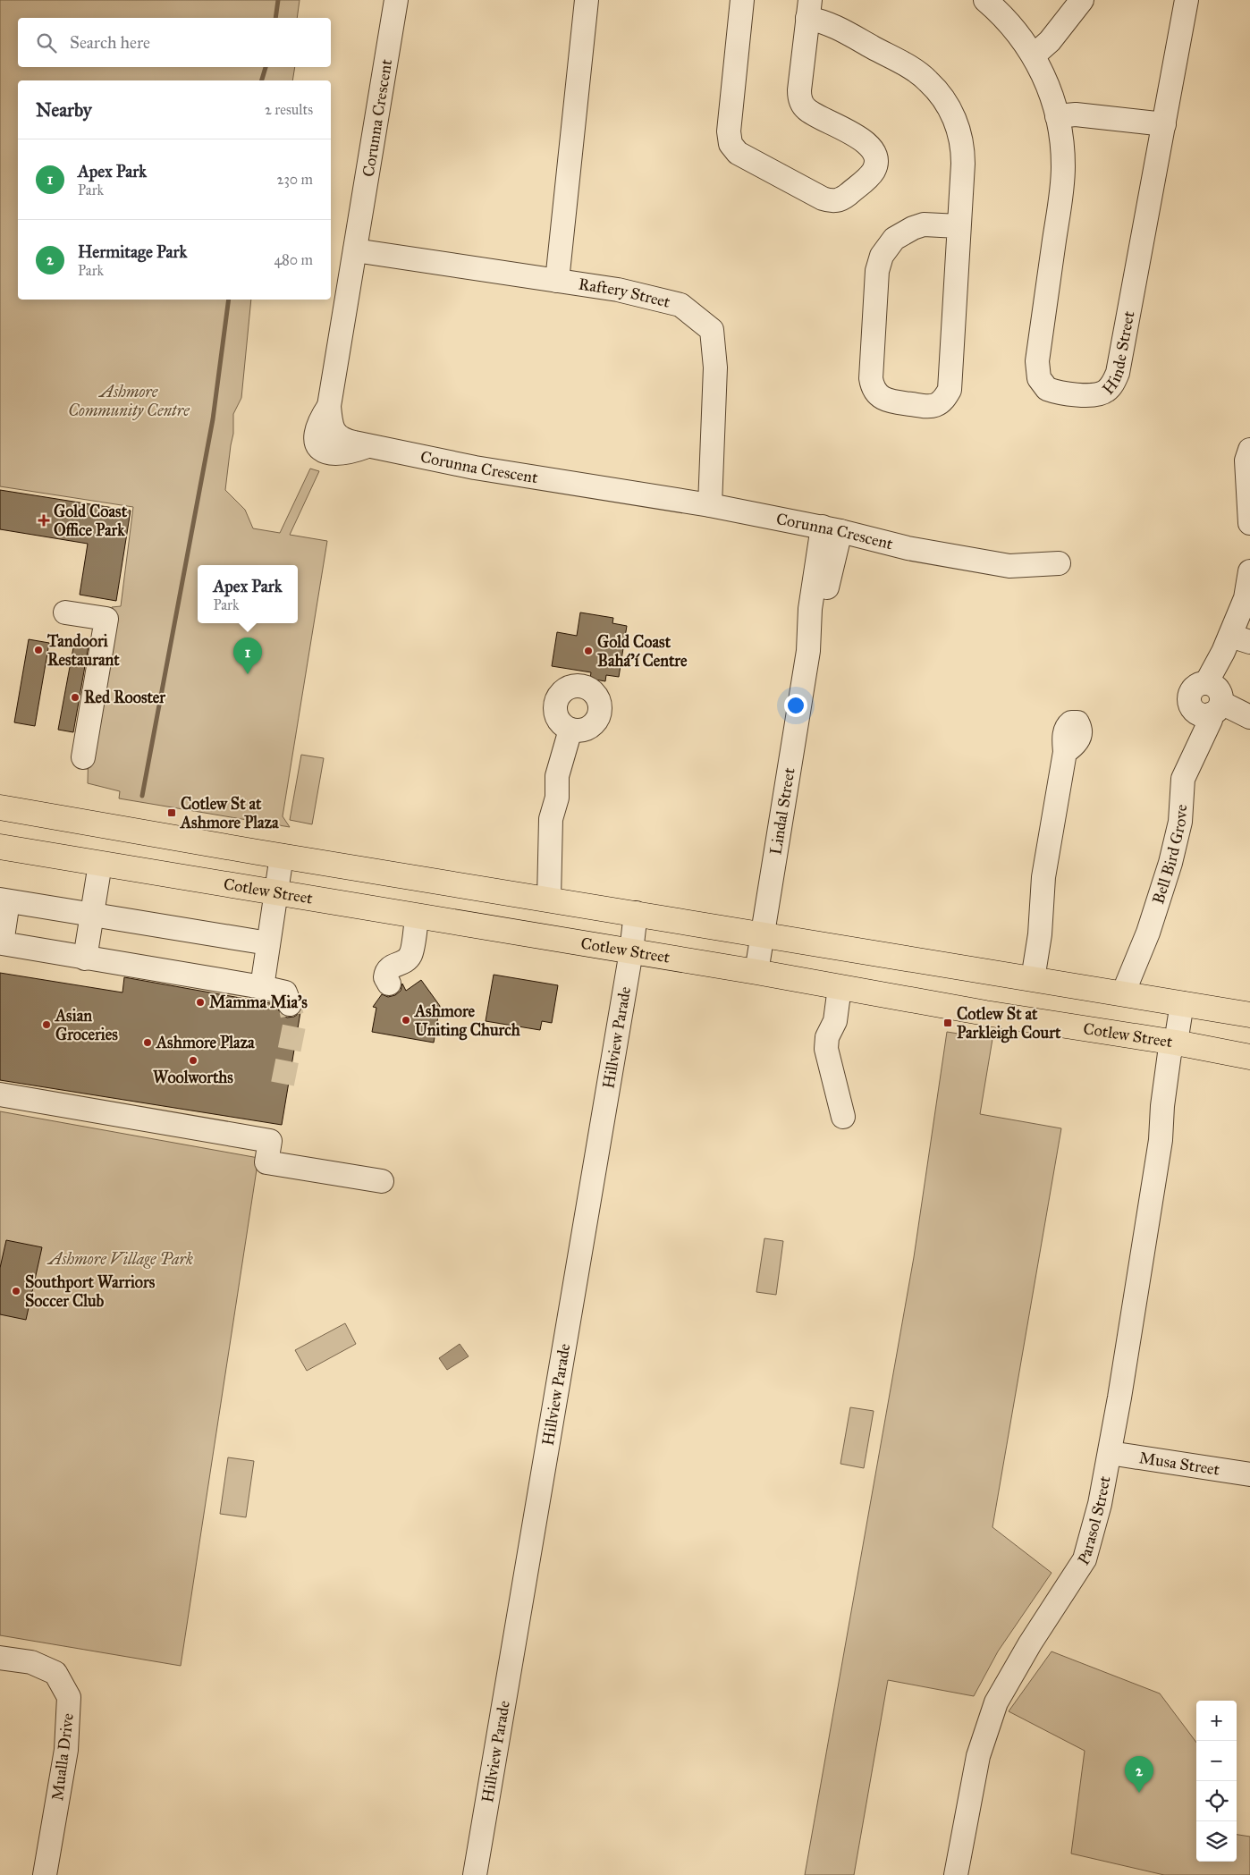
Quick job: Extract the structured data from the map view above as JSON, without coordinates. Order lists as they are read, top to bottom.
{
  "streets": {
    "main road": ["Cotlew Street"],
    "street": [
      "Corunna Crescent",
      "Raftery Street",
      "Hinde Street",
      "Lindal Street",
      "Bell Bird Grove",
      "Hillview Parade",
      "Musa Street",
      "Parasol Street",
      "Mualla Drive"
    ]
  },
  "crossings": [
    ["Corunna Crescent", "Raftery Street"],
    ["Corunna Crescent", "Lindal Street"],
    ["Lindal Street", "Cotlew Street"],
    ["Cotlew Street", "Hillview Parade"],
    ["Cotlew Street", "Parasol Street"],
    ["Musa Street", "Parasol Street"]
  ],
  "parks": ["Ashmore Community Centre", "Ashmore Village Park"],
  "places": {
    "health": ["Gold Coast Office Park"],
    "other": [
      "Tandoori Restaurant",
      "Gold Coast Bahá'í Centre",
      "Red Rooster",
      "Mamma Mia's",
      "Ashmore Uniting Church",
      "Asian Groceries",
      "Ashmore Plaza",
      "Woolworths",
      "Southport Warriors Soccer Club"
    ],
    "transit": ["Cotlew St at Ashmore Plaza", "Cotlew St at Parkleigh Court"]
  },
  "page": {
    "search": "Search here",
    "heading": ["Nearby", "2 results"],
    "list": [
      {
        "mark": "1",
        "name": "Apex Park",
        "note": "Park",
        "value": "230 m"
      },
      {
        "mark": "2",
        "name": "Hermitage Park",
        "note": "Park",
        "value": "480 m"
      }
    ],
    "popup": ["Apex Park", "Park"],
    "pins": ["1", "2"],
    "map_buttons": ["+", "−"]
  }
}
